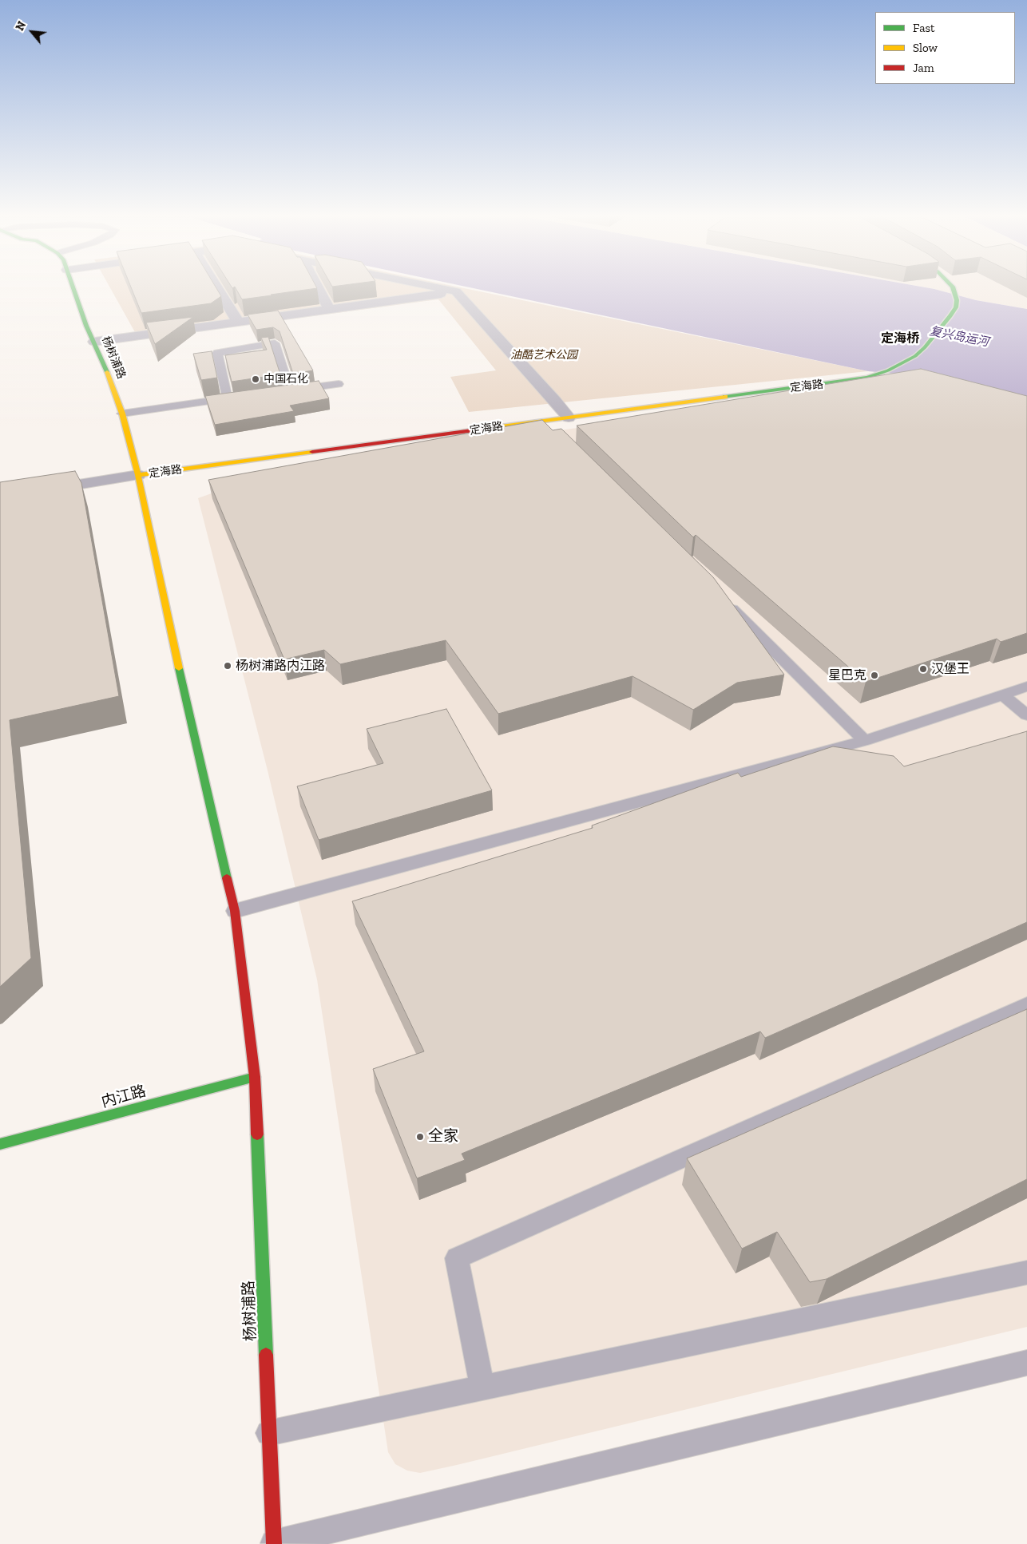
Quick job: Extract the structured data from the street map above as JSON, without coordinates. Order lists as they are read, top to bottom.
{
  "streets": {
    "main road": ["杨树浦路", "定海路", "内江路"]
  },
  "crossings": [
    ["杨树浦路", "定海路"],
    ["杨树浦路", "内江路"]
  ],
  "districts": ["定海桥"],
  "water": ["复兴岛运河"],
  "parks": ["油酷艺术公园"],
  "places": [
    "中国石化",
    "杨树浦路内江路",
    "汉堡王",
    "星巴克",
    "全家"
  ],
  "legend": ["Fast", "Slow", "Jam"],
  "north": "top left"
}
